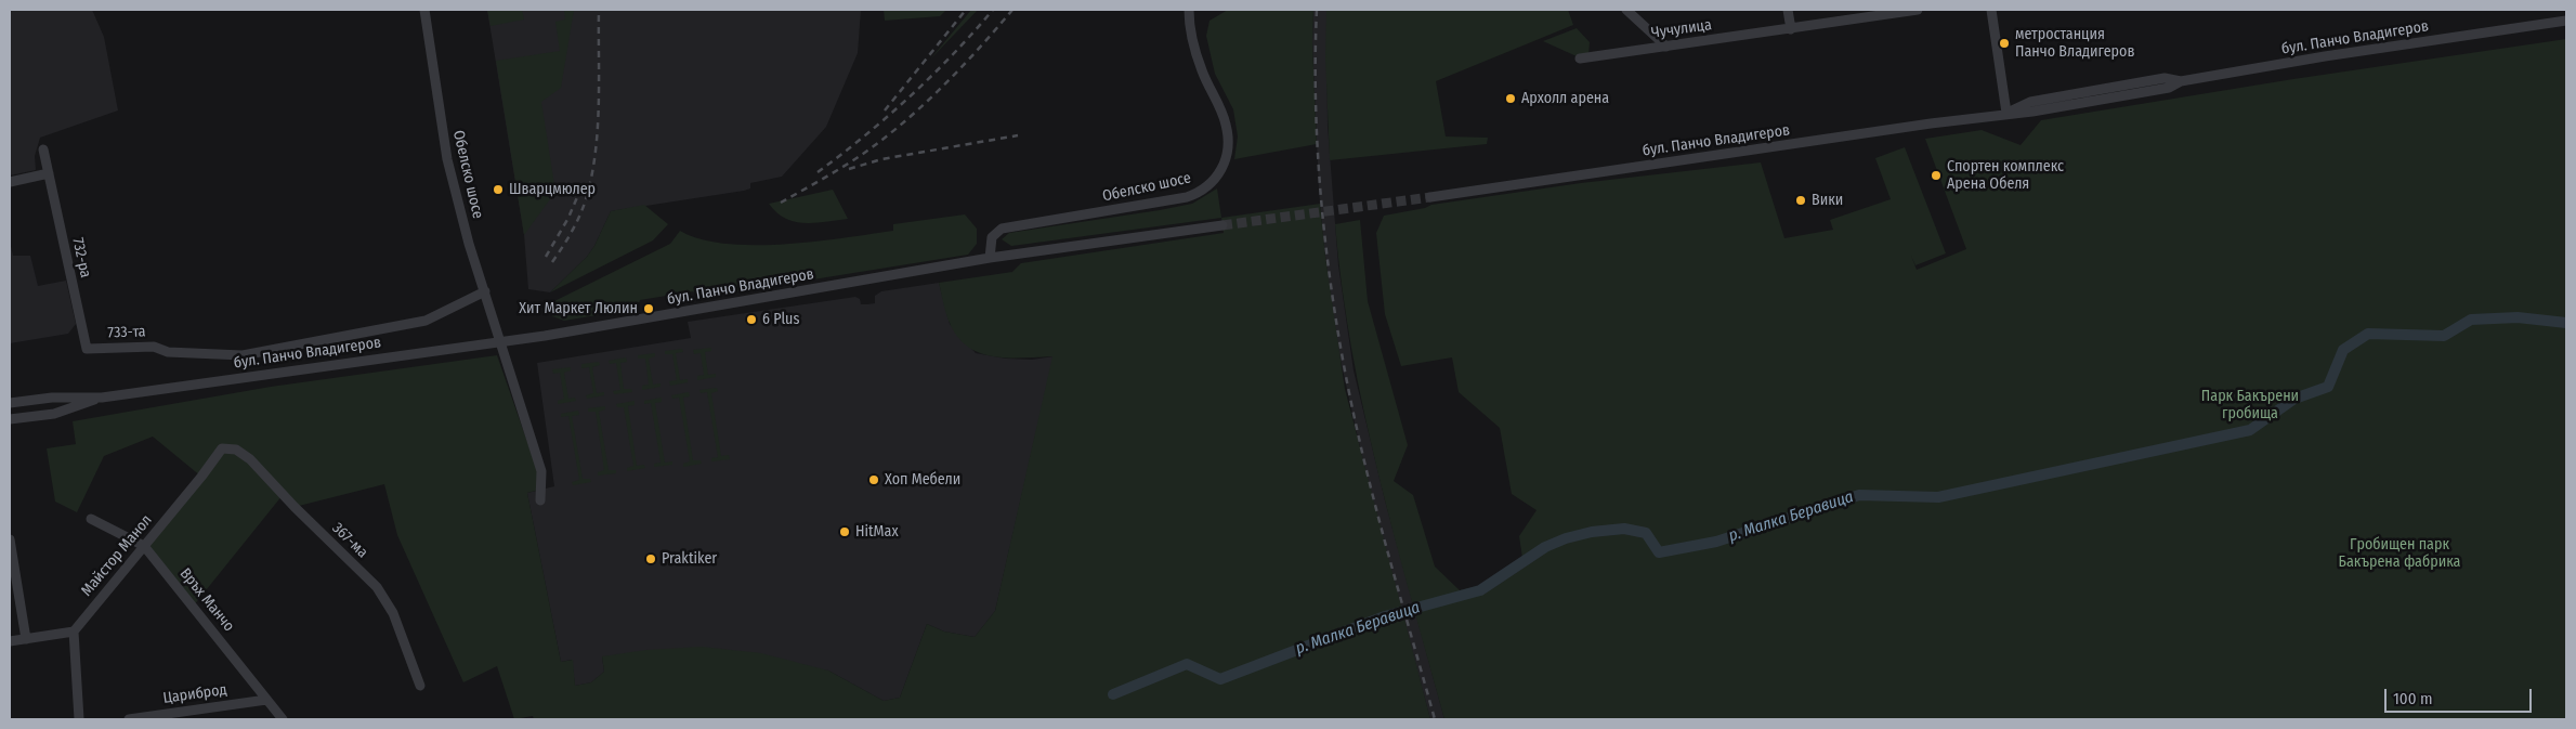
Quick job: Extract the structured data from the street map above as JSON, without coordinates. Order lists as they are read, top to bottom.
{
  "streets": {
    "street": [
      "Чучулица",
      "бул. Панчо Владигеров",
      "Обелско шосе",
      "732-ра",
      "733-та",
      "367-ма",
      "Майстор Манол",
      "Връх Манчо",
      "Цариброд"
    ]
  },
  "crossings": [
    ["бул. Панчо Владигеров", "Обелско шосе"],
    ["Обелско шосе", "733-та"],
    ["732-ра", "733-та"],
    ["367-ма", "Майстор Манол"],
    ["Майстор Манол", "Връх Манчо"],
    ["Връх Манчо", "Цариброд"]
  ],
  "water": ["р. Малка Беравица"],
  "parks": ["Парк Бакърени гробища", "Гробищен парк Бакърена фабрика"],
  "places": [
    "метростанция Панчо Владигеров",
    "Архолл арена",
    "Спортен комплекс Арена Обеля",
    "Шварцмюлер",
    "Вики",
    "Хит Маркет Люлин",
    "6 Plus",
    "Хоп Мебели",
    "HitMax",
    "Praktiker"
  ],
  "scale_bar": "100 m"
}
